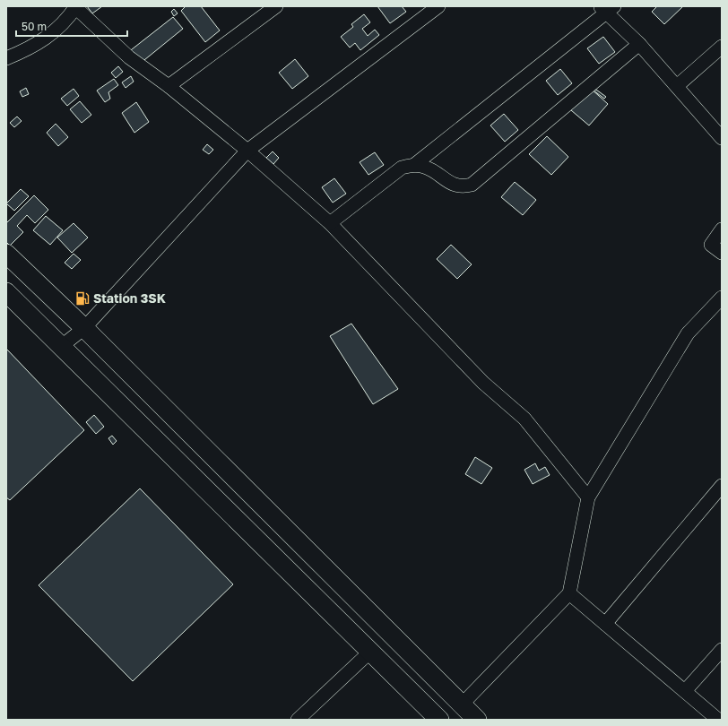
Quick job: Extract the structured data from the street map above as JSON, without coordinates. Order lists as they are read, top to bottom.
{
  "places": {
    "fuel station": ["Station 3SK"]
  },
  "scale_bar": "50 m"
}
